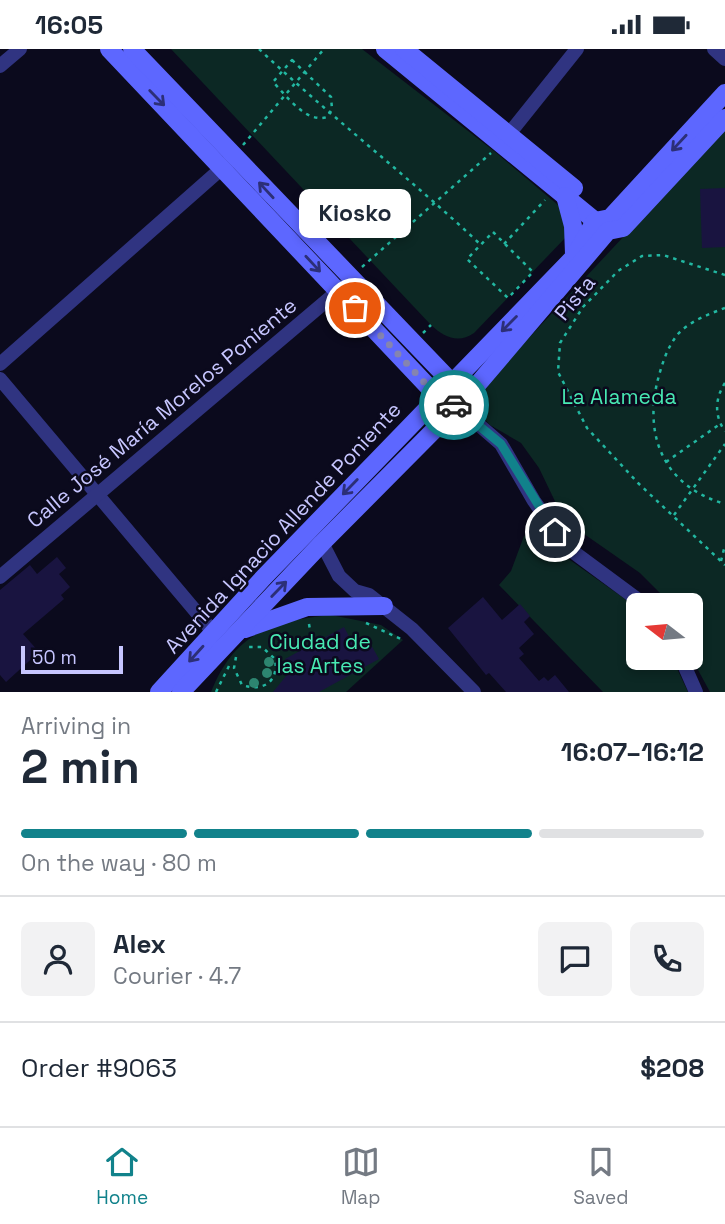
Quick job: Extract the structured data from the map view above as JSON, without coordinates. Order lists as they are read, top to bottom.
{
  "streets": {
    "main road": ["Avenida Ignacio Allende Poniente"],
    "street": ["Calle José María Morelos Poniente"],
    "path": ["Pista"]
  },
  "parks": ["La Alameda", "Ciudad de las Artes"],
  "places": ["Kiosko"],
  "scale_bar": "50 m",
  "north": "left",
  "page": {
    "status": "16:05",
    "bubble": "Kiosko",
    "scale": "50 m",
    "heading": ["2 min", "Arriving in", "16:07–16:12"],
    "panel": [
      "Alex",
      "Courier · 4.7",
      "Order #9063",
      "$208"
    ],
    "bar": "On the way · 80 m",
    "tabs": ["Home", "Map", "Saved"]
  }
}
